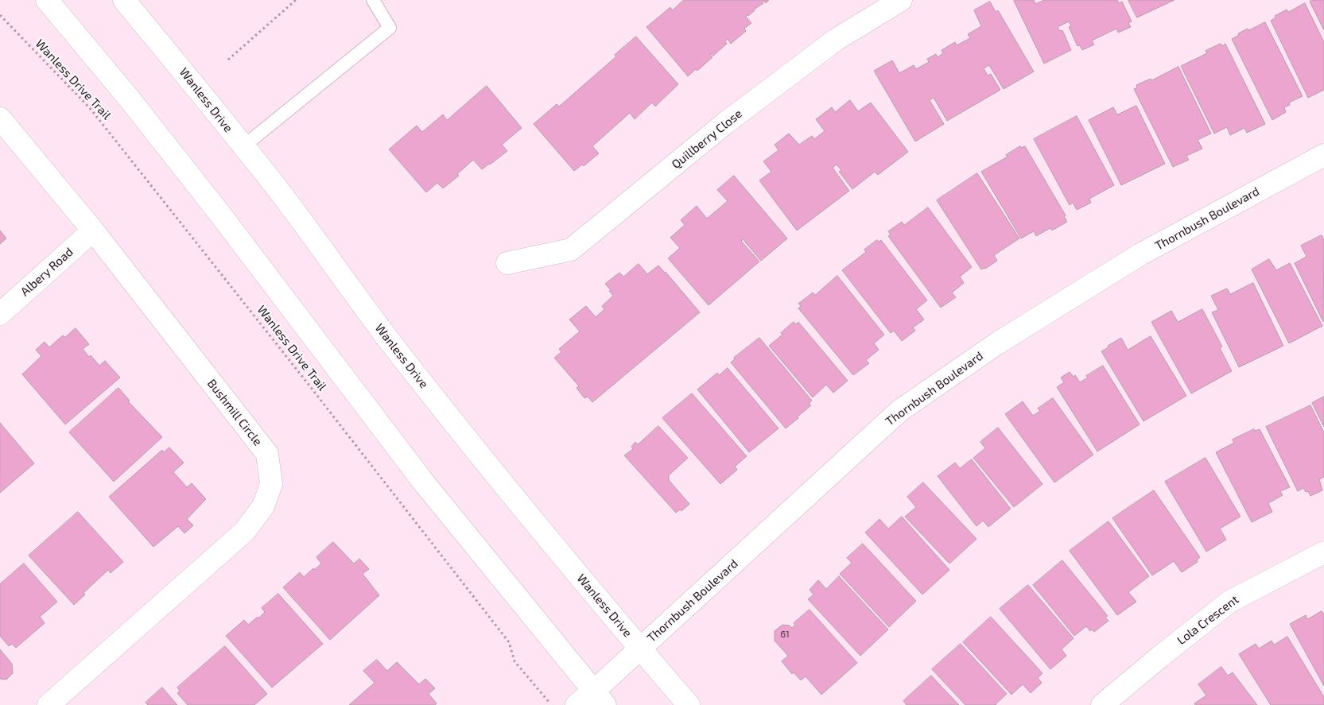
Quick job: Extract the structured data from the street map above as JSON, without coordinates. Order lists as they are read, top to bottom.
{
  "streets": {
    "street": [
      "Wanless Drive",
      "Quillberry Close",
      "Thornbush Boulevard",
      "Albery Road",
      "Bushmill Circle",
      "Lola Crescent"
    ],
    "path": ["Wanless Drive Trail"]
  },
  "crossings": [
    ["Wanless Drive", "Thornbush Boulevard"],
    ["Albery Road", "Bushmill Circle"]
  ],
  "house_numbers": ["61"]
}
